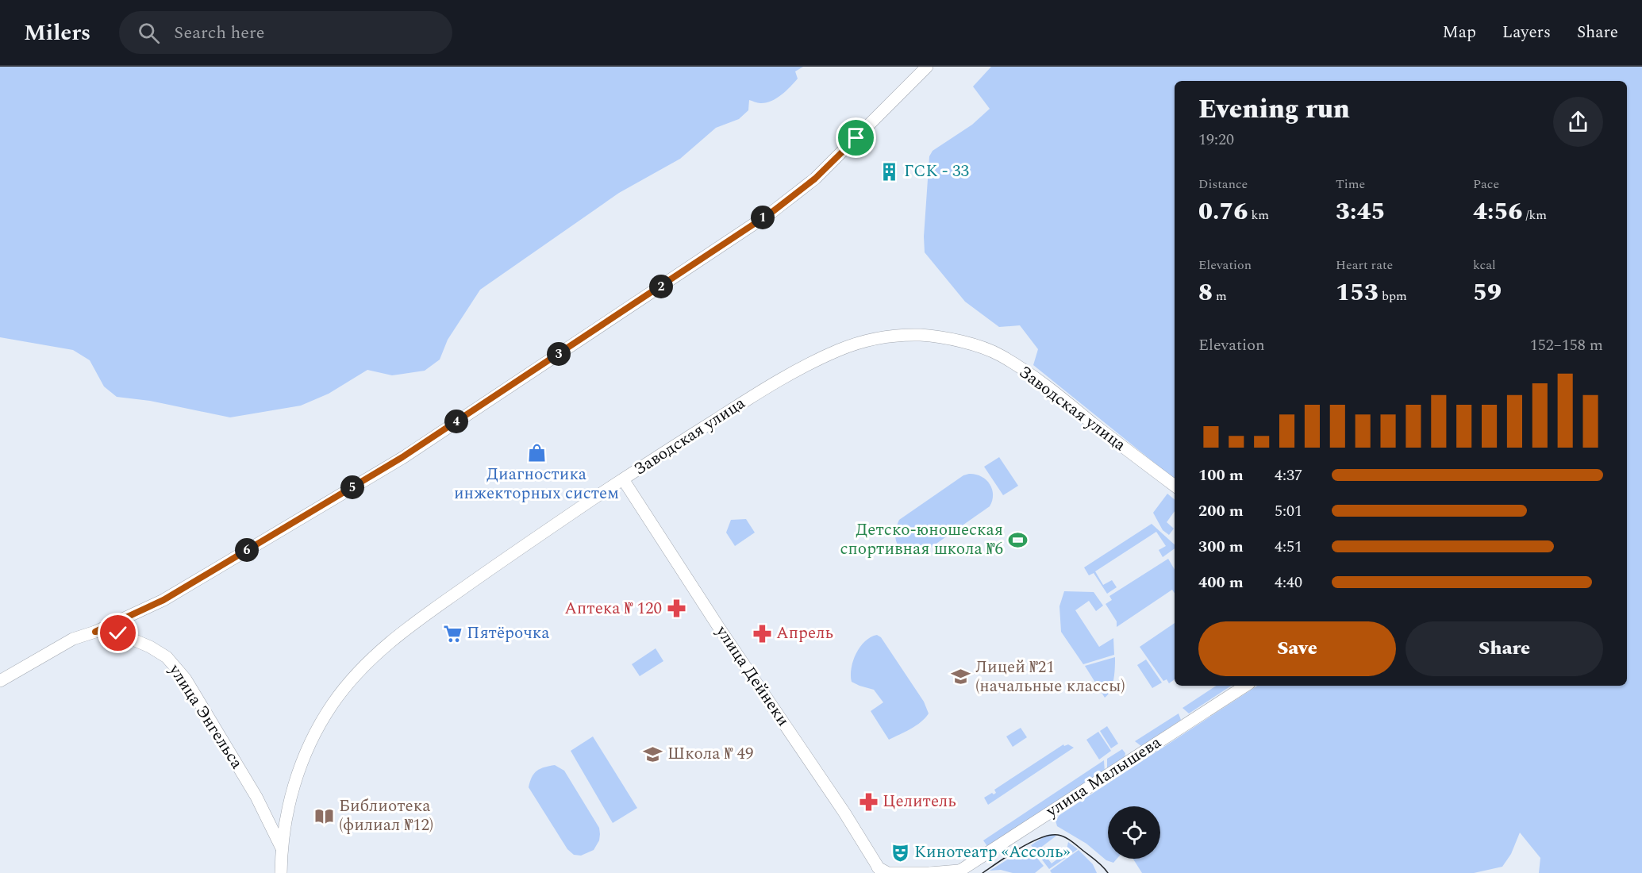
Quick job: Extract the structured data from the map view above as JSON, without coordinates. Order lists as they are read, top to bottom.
{
  "streets": {
    "street": [
      "Заводская улица",
      "улица Дейнеки",
      "улица Энгельса",
      "улица Малышева"
    ]
  },
  "crossings": [
    ["Заводская улица", "улица Дейнеки"],
    ["Заводская улица", "улица Энгельса"],
    ["улица Дейнеки", "улица Малышева"]
  ],
  "places": {
    "building": ["ГСК - 33"],
    "shop": ["Диагностика инжекторных систем"],
    "sports": ["Детско-юношеская спортивная школа №6"],
    "pharmacy": ["Аптека № 120", "Апрель", "Целитель"],
    "supermarket": ["Пятёрочка"],
    "school or university": ["Лицей №21 (начальные классы)", "Школа № 49"],
    "library": ["Библиотека (филиал №12)"],
    "theatre": ["Кинотеатр «Ассоль»"]
  },
  "page": {
    "header": "Milers",
    "search": "Search here",
    "nav": ["Map", "Layers", "Share"],
    "heading": ["Evening run", "19:20"],
    "stats": [
      ["Distance", "0.76 km"],
      ["Time", "3:45"],
      ["Pace", "4:56 /km"],
      ["Elevation", "8 m"],
      ["Heart rate", "153 bpm"],
      ["kcal", "59"]
    ],
    "pins": [
      "1",
      "2",
      "3",
      "4",
      "5",
      "6"
    ],
    "chart": ["Elevation", "152–158 m"],
    "list": [
      {
        "name": "100 m",
        "note": "4:37"
      },
      {
        "name": "200 m",
        "note": "5:01"
      },
      {
        "name": "300 m",
        "note": "4:51"
      },
      {
        "name": "400 m",
        "note": "4:40"
      }
    ],
    "buttons": ["Save", "Share"]
  }
}
